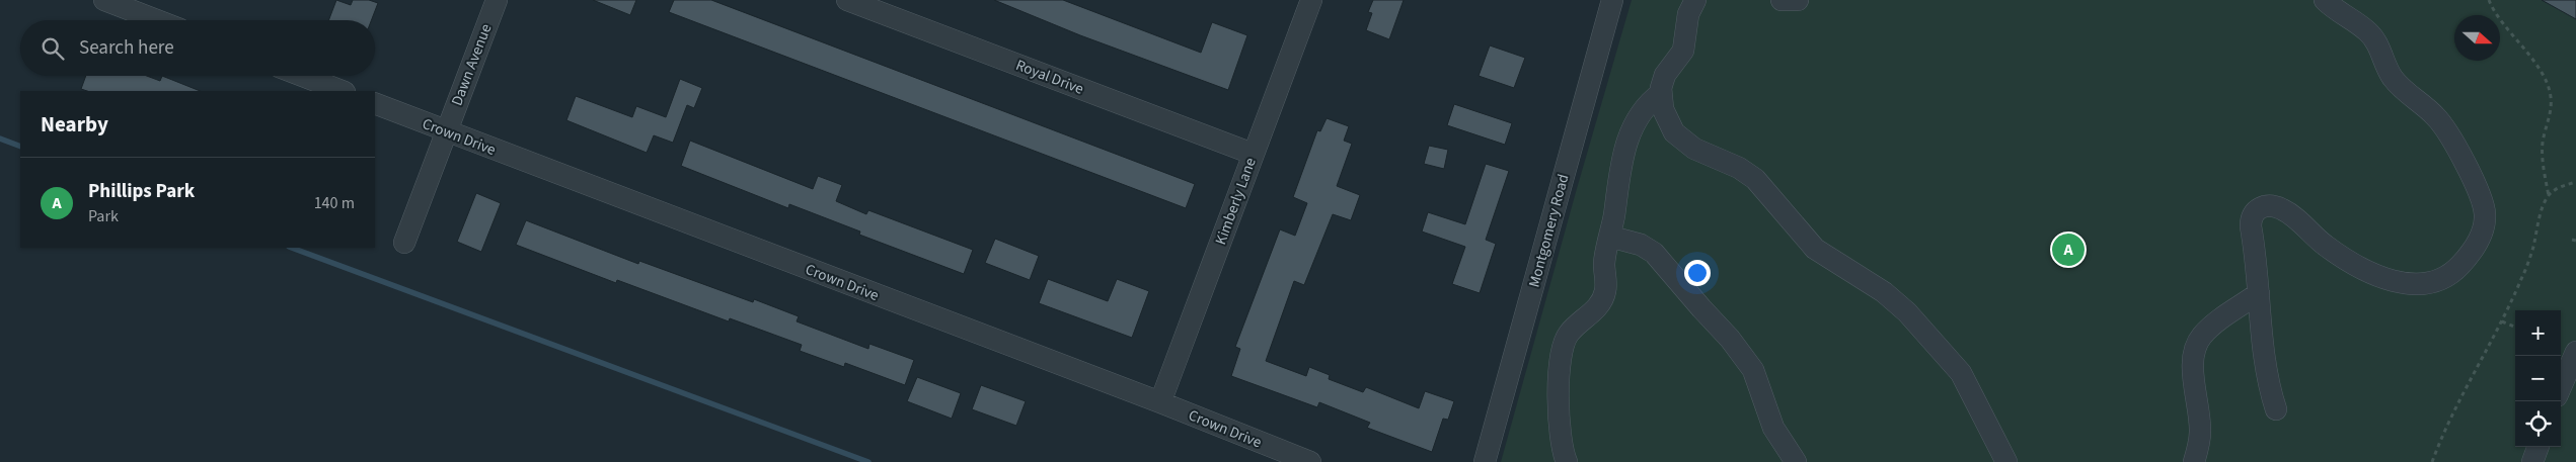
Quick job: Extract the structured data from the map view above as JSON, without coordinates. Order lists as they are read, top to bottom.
{
  "streets": {
    "street": [
      "Dawn Avenue",
      "Royal Drive",
      "Crown Drive",
      "Kimberly Lane",
      "Montgomery Road"
    ]
  },
  "crossings": [
    ["Dawn Avenue", "Crown Drive"],
    ["Royal Drive", "Kimberly Lane"],
    ["Crown Drive", "Kimberly Lane"]
  ],
  "north": "right",
  "page": {
    "search": "Search here",
    "heading": "Nearby",
    "list": [
      {
        "mark": "A",
        "name": "Phillips Park",
        "note": "Park",
        "value": "140 m"
      }
    ],
    "pins": "A",
    "map_buttons": ["+", "−"]
  }
}
